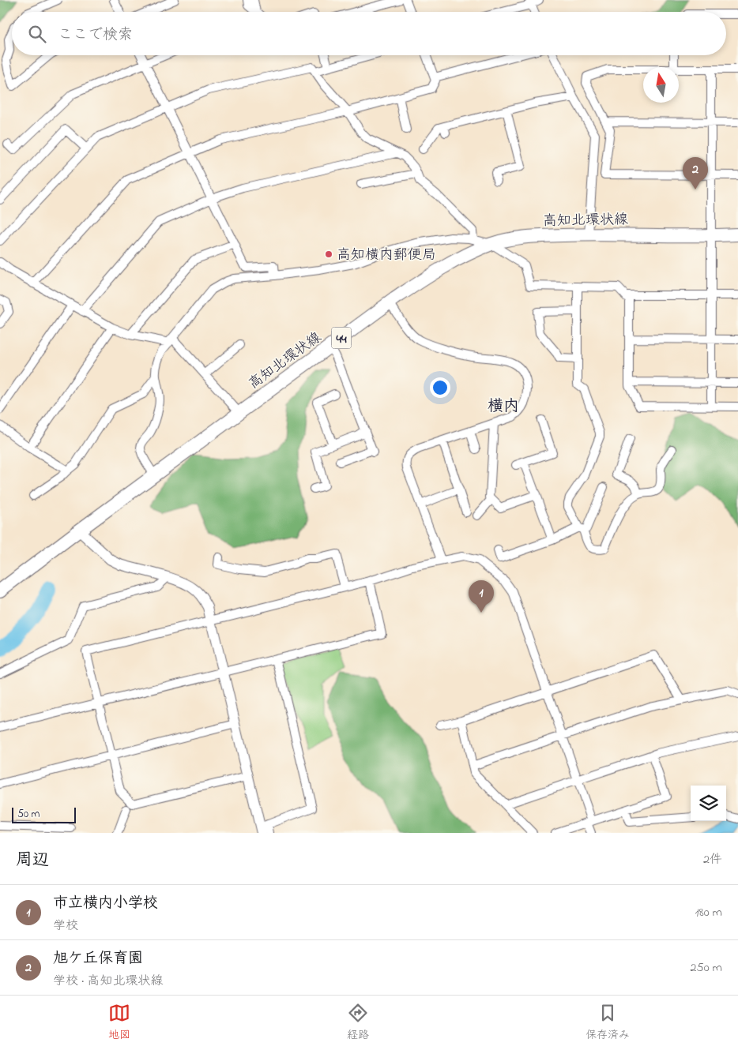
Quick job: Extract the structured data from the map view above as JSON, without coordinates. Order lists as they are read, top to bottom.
{
  "streets": {
    "main road": ["高知北環状線", "44"]
  },
  "districts": ["横内"],
  "places": ["高知横内郵便局"],
  "scale_bar": "50 m",
  "north": "top",
  "page": {
    "search": "ここで検索",
    "pins": ["2", "1"],
    "scale": "50 m",
    "heading": ["周辺", "2件"],
    "list": [
      {
        "mark": "1",
        "name": "市立横内小学校",
        "note": "学校",
        "value": "180 m"
      },
      {
        "mark": "2",
        "name": "旭ケ丘保育園",
        "note": "学校 · 高知北環状線",
        "value": "250 m"
      }
    ],
    "nav": ["地図", "経路", "保存済み"]
  }
}
